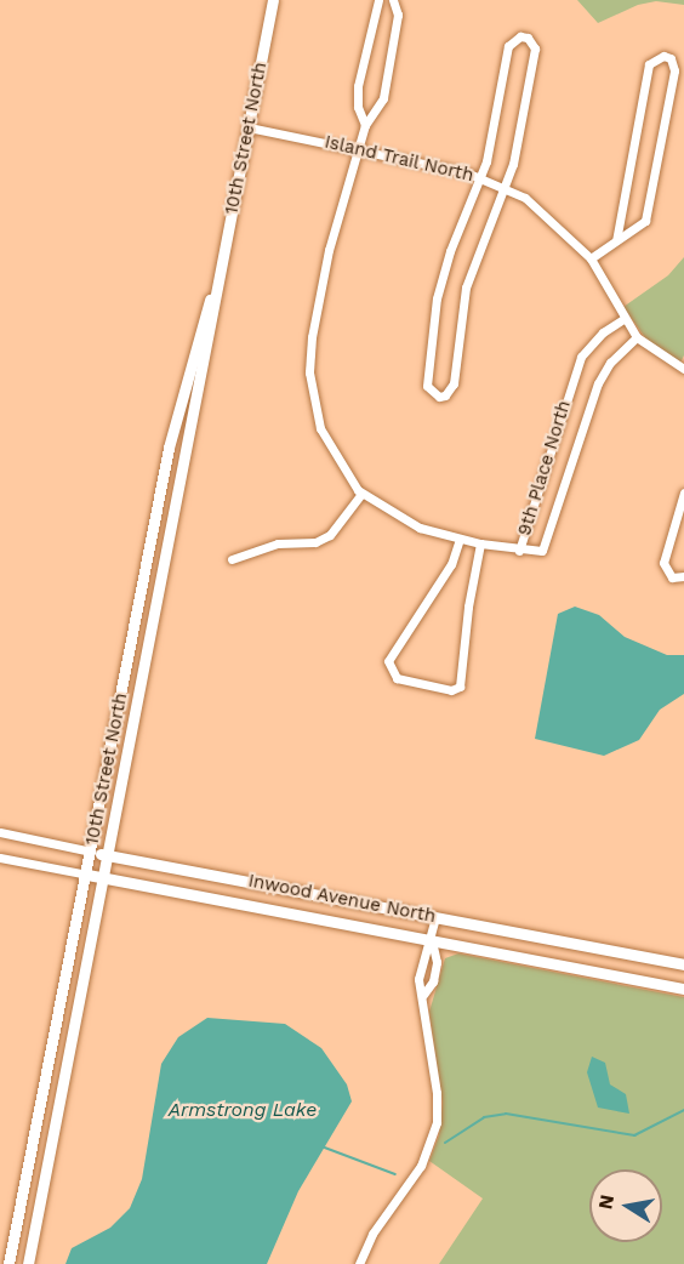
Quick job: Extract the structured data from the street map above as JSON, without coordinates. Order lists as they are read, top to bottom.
{
  "streets": {
    "main road": ["10th Street North", "Inwood Avenue North"],
    "street": ["Island Trail North", "9th Place North"]
  },
  "crossings": [
    ["10th Street North", "Island Trail North"],
    ["10th Street North", "Inwood Avenue North"],
    ["Island Trail North", "9th Place North"]
  ],
  "water": ["Armstrong Lake"],
  "north": "left"
}
